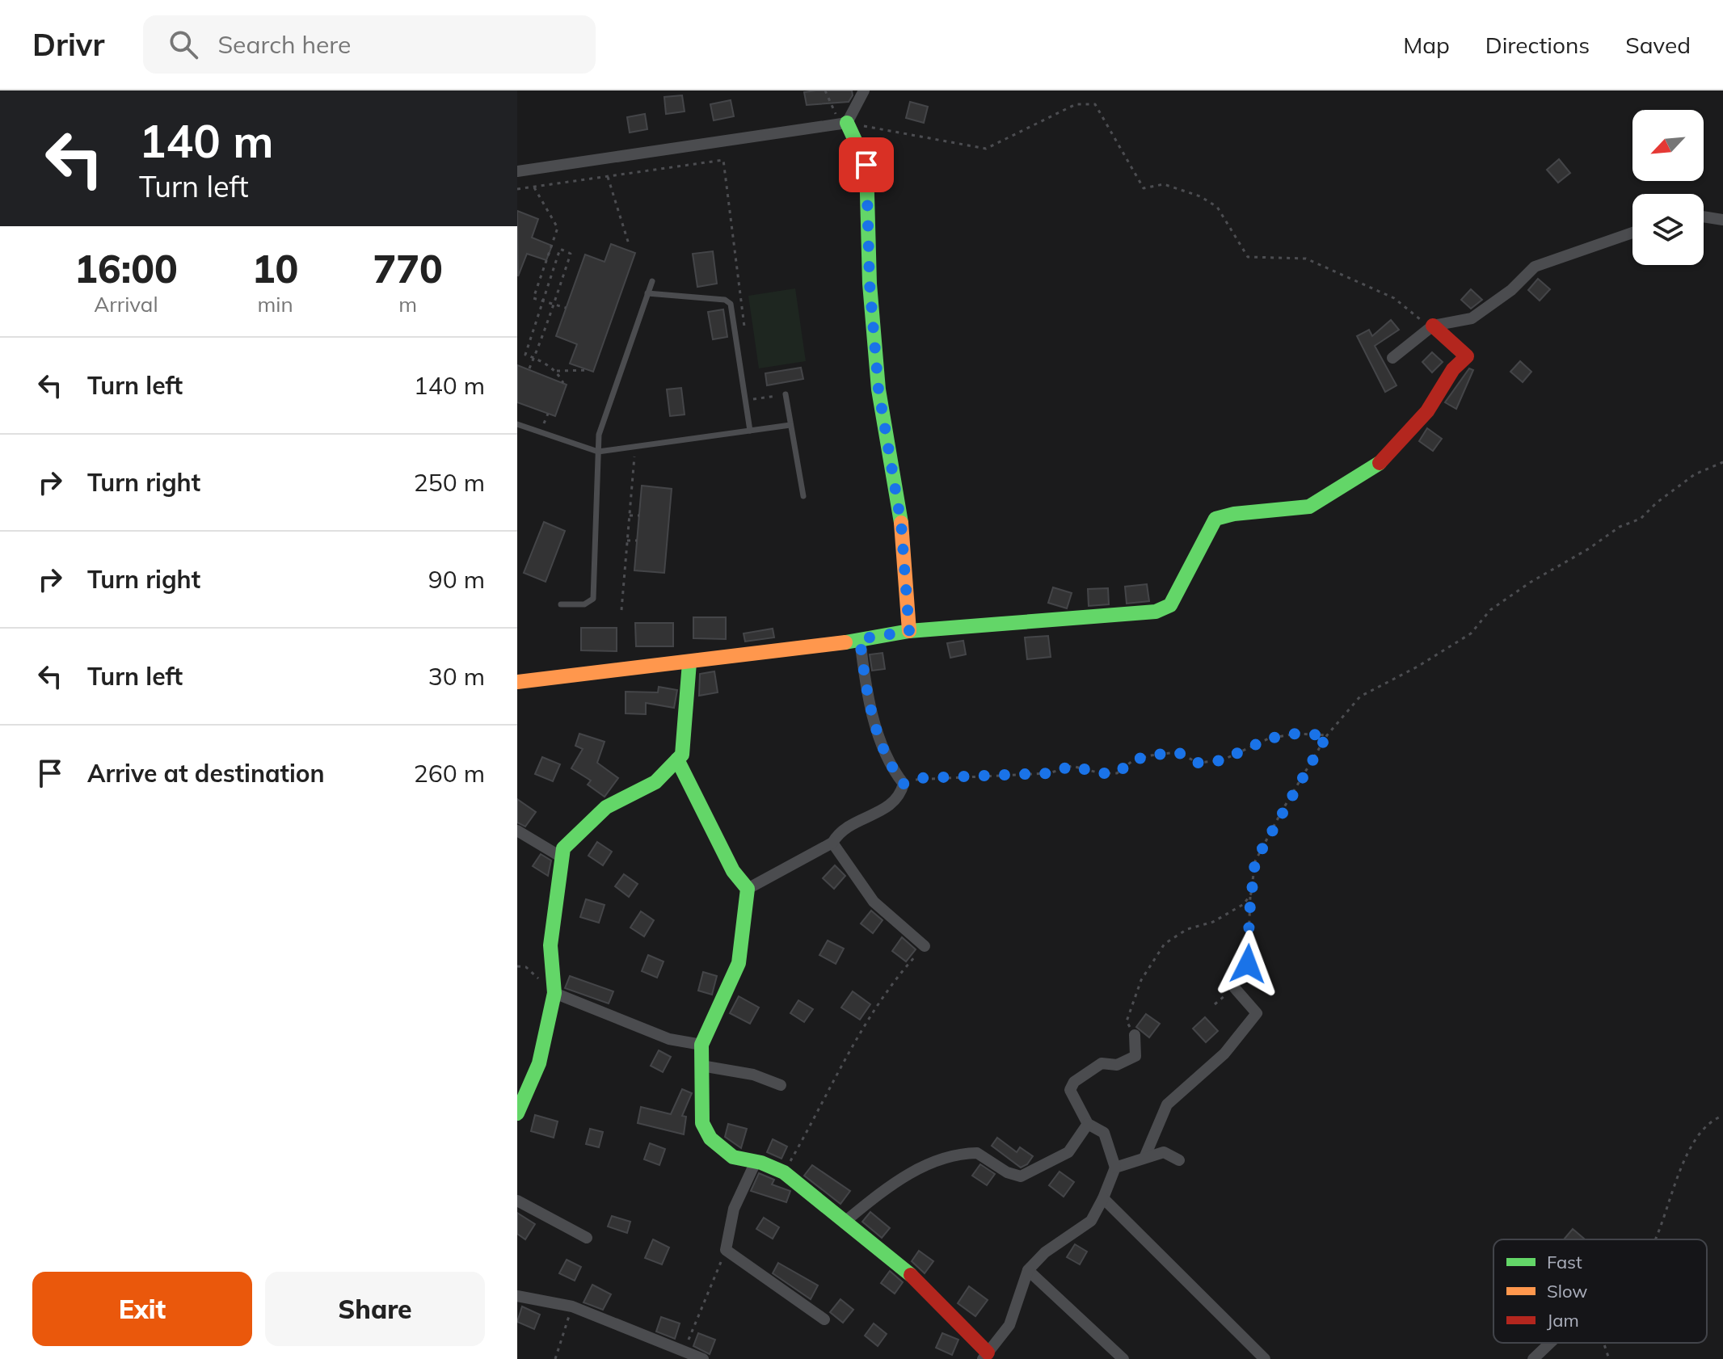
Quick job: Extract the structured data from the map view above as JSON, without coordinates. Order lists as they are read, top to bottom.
{
  "legend": ["Fast", "Slow", "Jam"],
  "north": "bottom left",
  "page": {
    "header": "Drivr",
    "search": "Search here",
    "nav": ["Map", "Directions", "Saved"],
    "turn": ["140 m", "Turn left"],
    "eta": [
      "16:00",
      "Arrival",
      "10",
      "min",
      "770",
      "m"
    ],
    "list": [
      {
        "name": "Turn left",
        "value": "140 m"
      },
      {
        "name": "Turn right",
        "value": "250 m"
      },
      {
        "name": "Turn right",
        "value": "90 m"
      },
      {
        "name": "Turn left",
        "value": "30 m"
      },
      {
        "name": "Arrive at destination",
        "value": "260 m"
      }
    ],
    "buttons": ["Exit", "Share"]
  }
}
